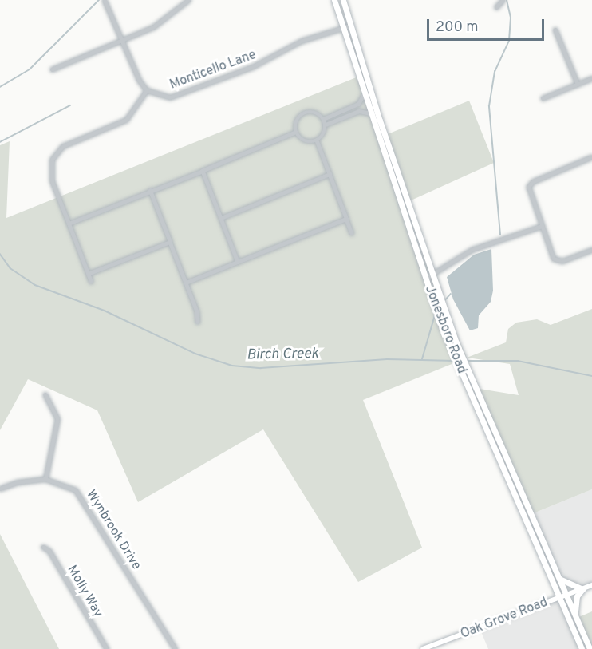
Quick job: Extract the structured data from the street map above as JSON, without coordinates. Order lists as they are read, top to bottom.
{
  "streets": {
    "main road": ["Jonesboro Road"],
    "street": [
      "Monticello Lane",
      "Wynbrook Drive",
      "Molly Way",
      "Oak Grove Road"
    ]
  },
  "crossings": [
    ["Monticello Lane", "Jonesboro Road"],
    ["Jonesboro Road", "Oak Grove Road"]
  ],
  "water": ["Birch Creek"],
  "scale_bar": "200 m"
}
